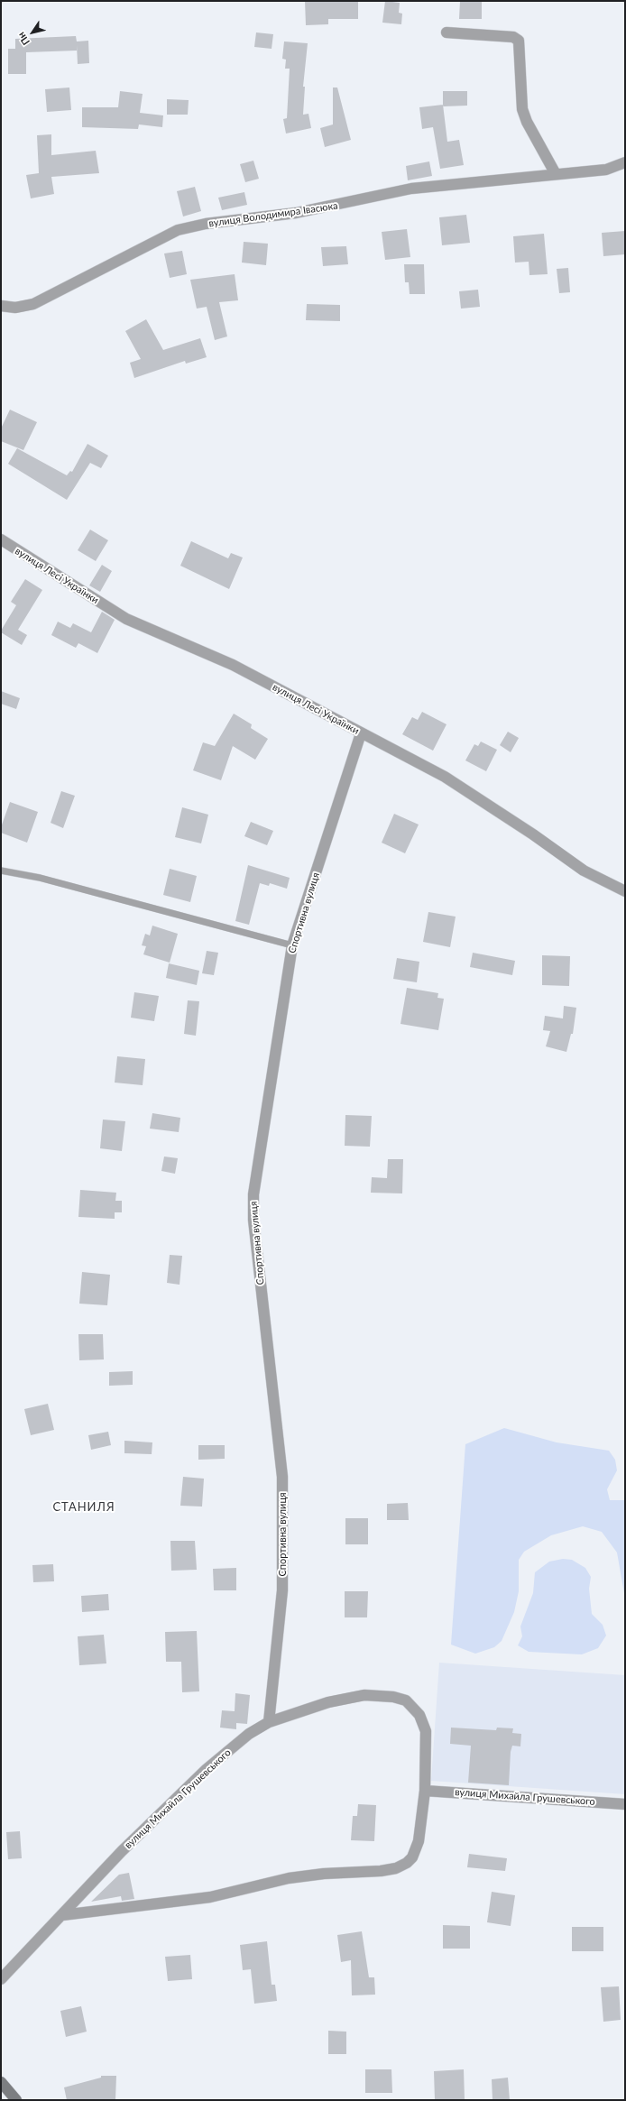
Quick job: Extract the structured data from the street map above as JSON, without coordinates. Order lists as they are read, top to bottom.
{
  "streets": {
    "street": [
      "вулиця Володимира Івасюка",
      "вулиця Лесі Українки",
      "Спортивна вулиця",
      "вулиця Михайла Грушевського"
    ]
  },
  "crossings": [
    ["вулиця Лесі Українки", "Спортивна вулиця"],
    ["Спортивна вулиця", "вулиця Михайла Грушевського"]
  ],
  "districts": ["СТАНИЛЯ"],
  "north": "bottom left"
}
